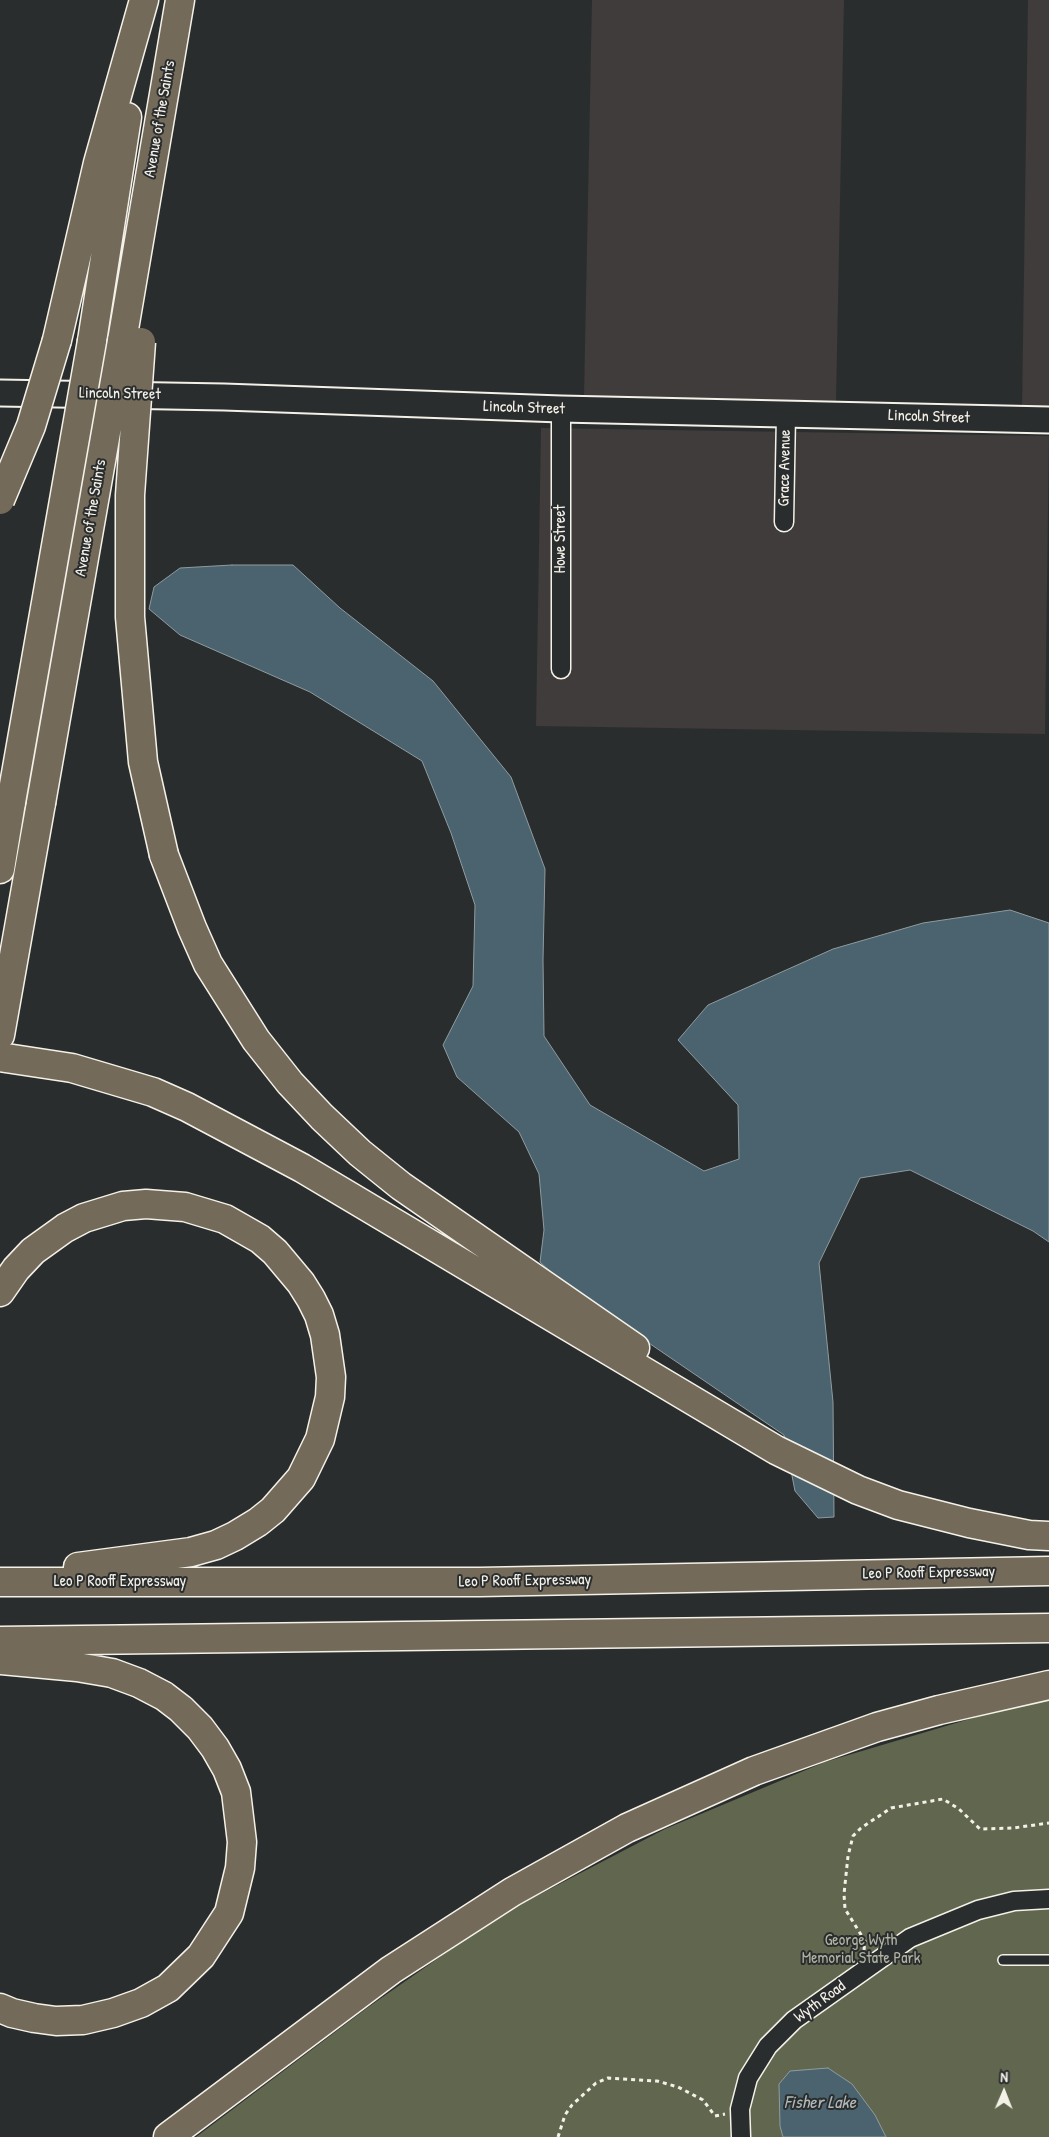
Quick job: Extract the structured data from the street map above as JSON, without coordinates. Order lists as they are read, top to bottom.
{
  "streets": {
    "highway": ["Avenue of the Saints", "Leo P Rooff Expressway"],
    "main road": ["Lincoln Street"],
    "street": ["Grace Avenue", "Howe Street", "Wyth Road"]
  },
  "crossings": [
    ["Lincoln Street", "Grace Avenue"],
    ["Lincoln Street", "Howe Street"]
  ],
  "water": ["Fisher Lake"],
  "parks": ["George Wyth Memorial State Park"],
  "north": "top"
}
